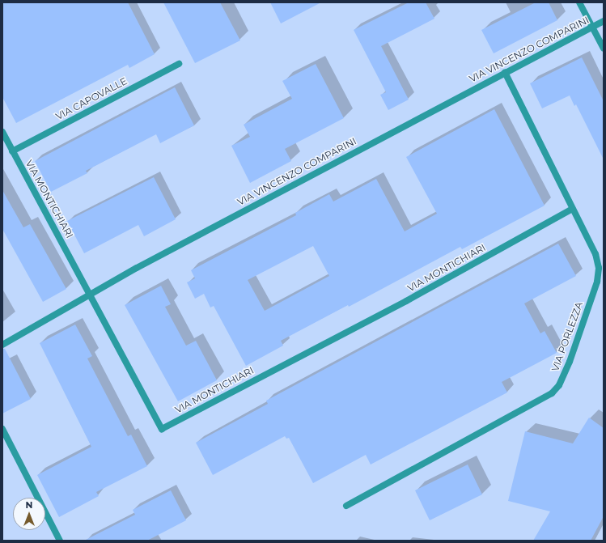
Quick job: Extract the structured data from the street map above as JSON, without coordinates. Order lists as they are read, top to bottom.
{
  "streets": {
    "street": [
      "VIA VINCENZO COMPARINI",
      "VIA CAPOVALLE",
      "VIA MONTICHIARI",
      "VIA PORLEZZA"
    ]
  },
  "crossings": [
    ["VIA VINCENZO COMPARINI", "VIA MONTICHIARI"],
    ["VIA VINCENZO COMPARINI", "VIA PORLEZZA"],
    ["VIA CAPOVALLE", "VIA MONTICHIARI"],
    ["VIA MONTICHIARI", "VIA PORLEZZA"]
  ],
  "north": "top"
}
